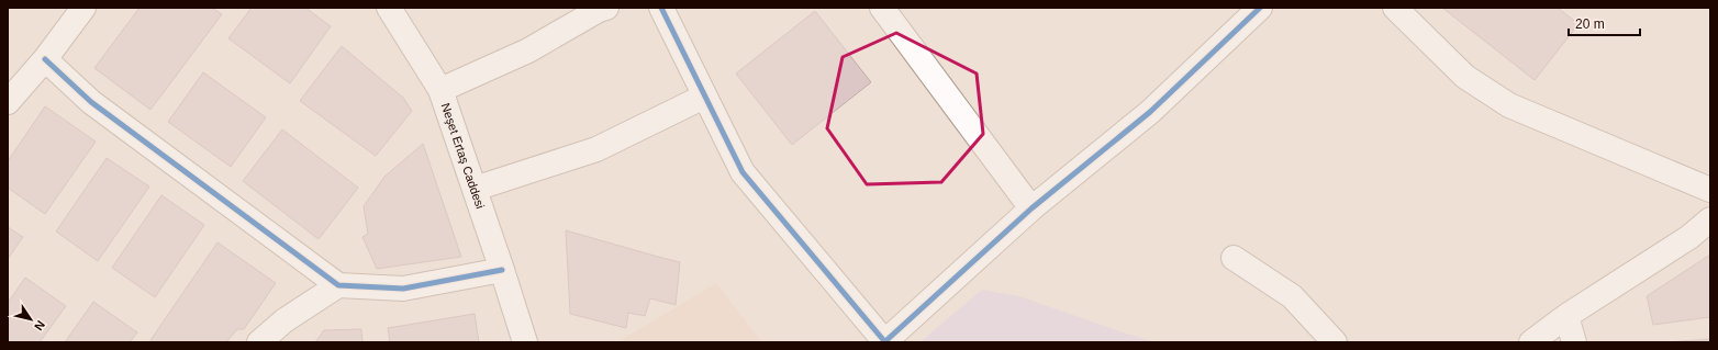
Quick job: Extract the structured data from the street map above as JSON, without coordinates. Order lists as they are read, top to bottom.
{
  "streets": {
    "street": ["Neşet Ertaş Caddesi"]
  },
  "scale_bar": "20 m",
  "north": "bottom right"
}
